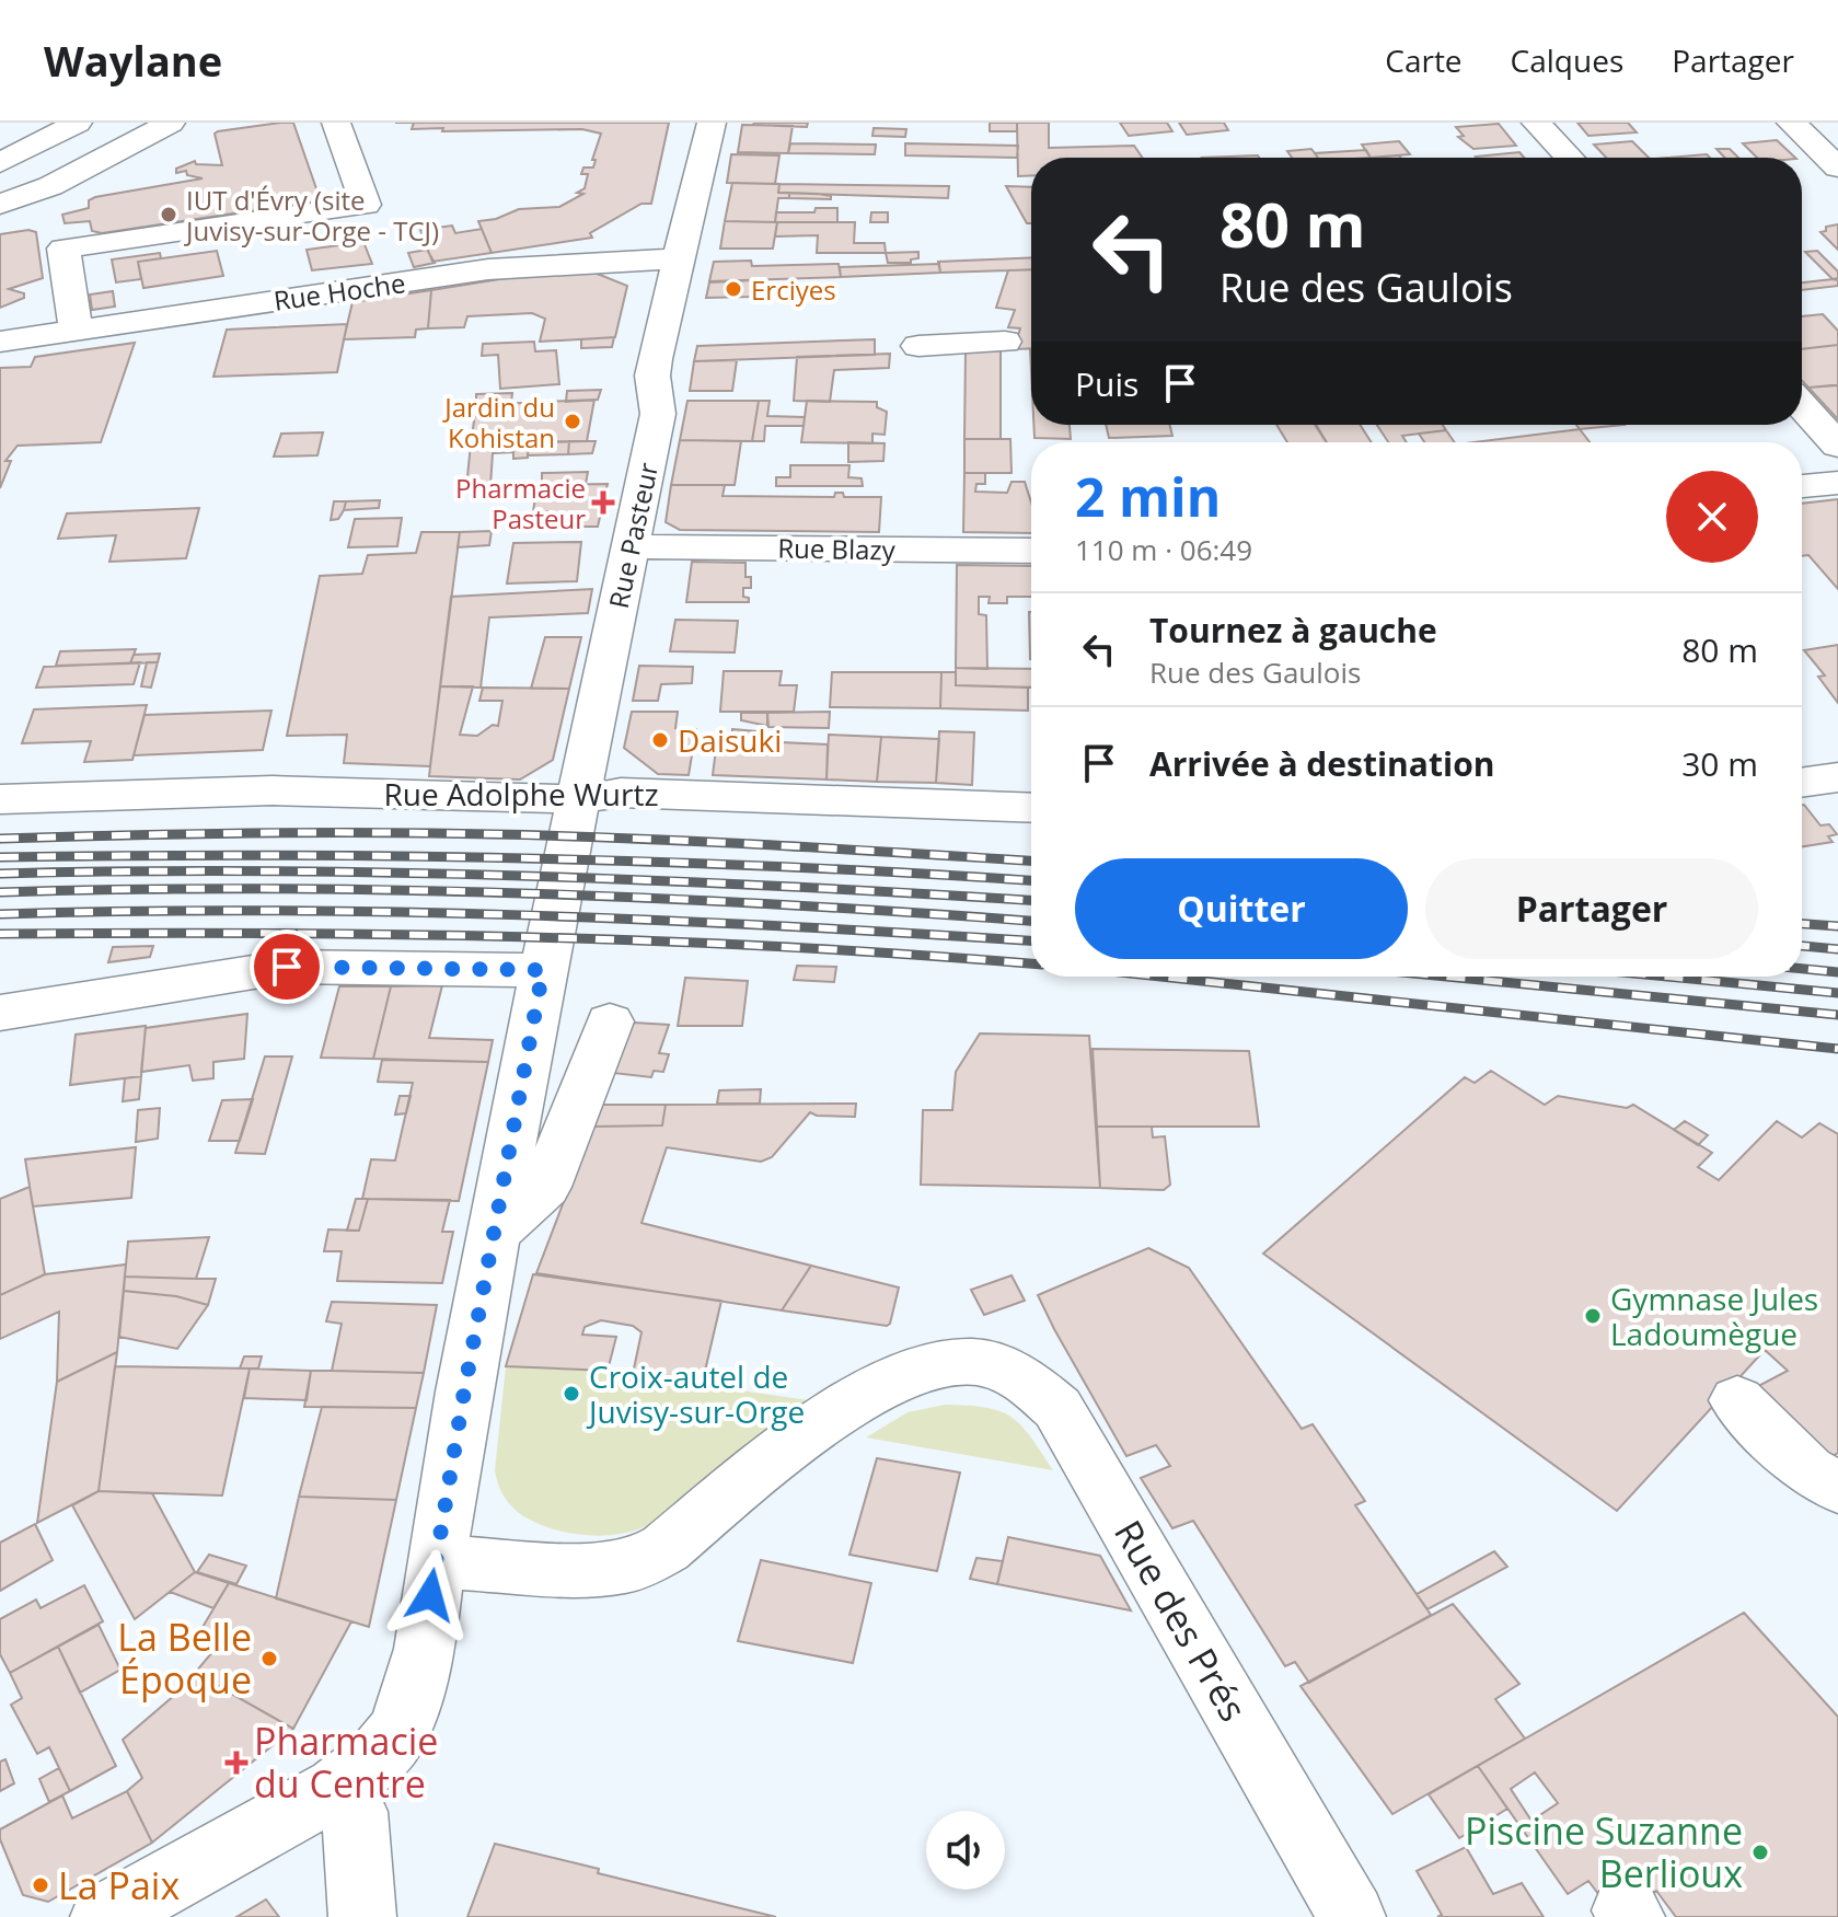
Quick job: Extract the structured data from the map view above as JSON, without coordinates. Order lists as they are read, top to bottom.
{
  "streets": {
    "street": [
      "Rue Hoche",
      "Rue Pasteur",
      "Rue Blazy",
      "Rue Adolphe Wurtz",
      "Rue des Prés"
    ]
  },
  "crossings": [
    ["Rue Hoche", "Rue Pasteur"],
    ["Rue Pasteur", "Rue Blazy"],
    ["Rue Pasteur", "Rue Adolphe Wurtz"],
    ["Rue Pasteur", "Rue des Prés"]
  ],
  "places": {
    "other": [
      "IUT d'Évry (site Juvisy-sur-Orge - TCJ)",
      "Erciyes",
      "Jardin du Kohistan",
      "Daisuki",
      "Gymnase Jules Ladoumègue",
      "Croix-autel de Juvisy-sur-Orge",
      "La Belle Époque",
      "Piscine Suzanne Berlioux",
      "La Paix"
    ],
    "health": ["Pharmacie Pasteur", "Pharmacie du Centre"]
  },
  "page": {
    "header": "Waylane",
    "nav": ["Carte", "Calques", "Partager"],
    "turn": ["80 m", "Rue des Gaulois"],
    "then": "Puis",
    "heading": ["2 min", "110 m · 06:49"],
    "list": [
      {
        "name": "Tournez à gauche",
        "note": "Rue des Gaulois",
        "value": "80 m"
      },
      {
        "name": "Arrivée à destination",
        "value": "30 m"
      }
    ],
    "buttons": ["Quitter", "Partager"]
  }
}
